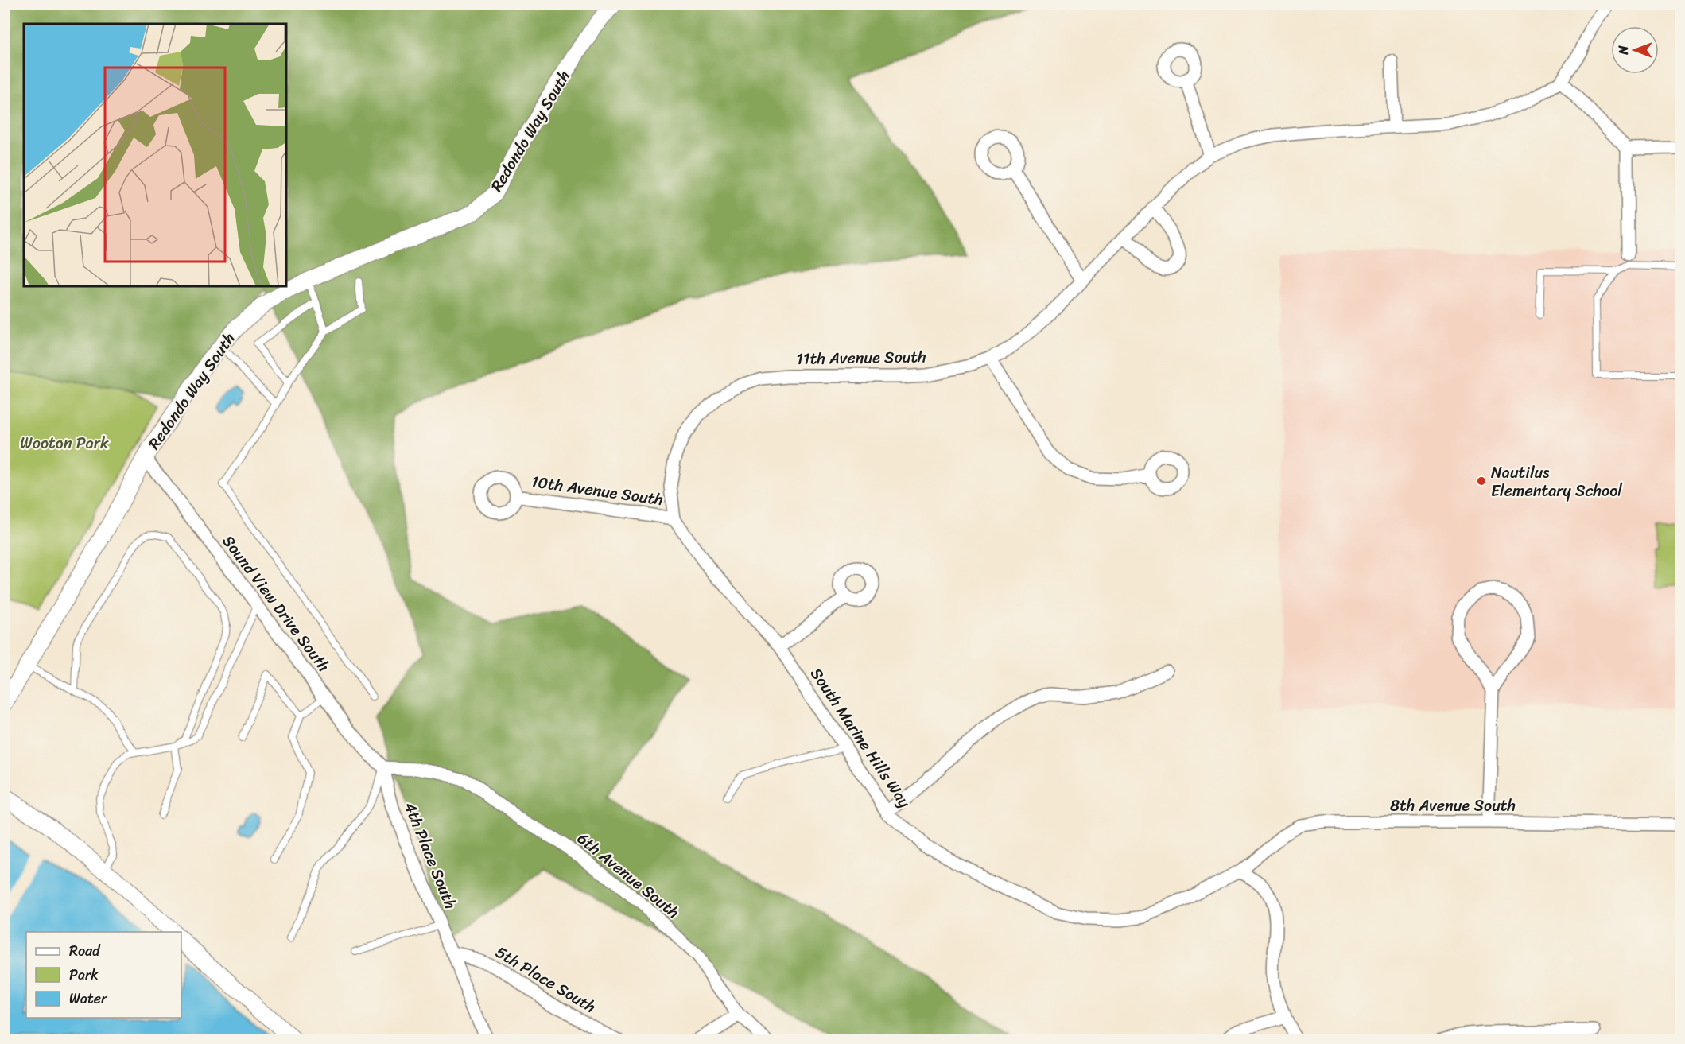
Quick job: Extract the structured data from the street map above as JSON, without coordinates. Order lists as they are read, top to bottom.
{
  "streets": {
    "street": [
      "Redondo Way South",
      "11th Avenue South",
      "10th Avenue South",
      "Sound View Drive South",
      "South Marine Hills Way",
      "8th Avenue South",
      "4th Place South",
      "6th Avenue South",
      "5th Place South"
    ]
  },
  "crossings": [
    ["Redondo Way South", "Sound View Drive South"],
    ["11th Avenue South", "10th Avenue South"],
    ["11th Avenue South", "South Marine Hills Way"],
    ["10th Avenue South", "South Marine Hills Way"],
    ["Sound View Drive South", "4th Place South"],
    ["Sound View Drive South", "6th Avenue South"],
    ["South Marine Hills Way", "8th Avenue South"],
    ["4th Place South", "6th Avenue South"],
    ["4th Place South", "5th Place South"]
  ],
  "parks": ["Wooton Park"],
  "places": ["Nautilus Elementary School"],
  "legend": ["Road", "Park", "Water"],
  "north": "left"
}
